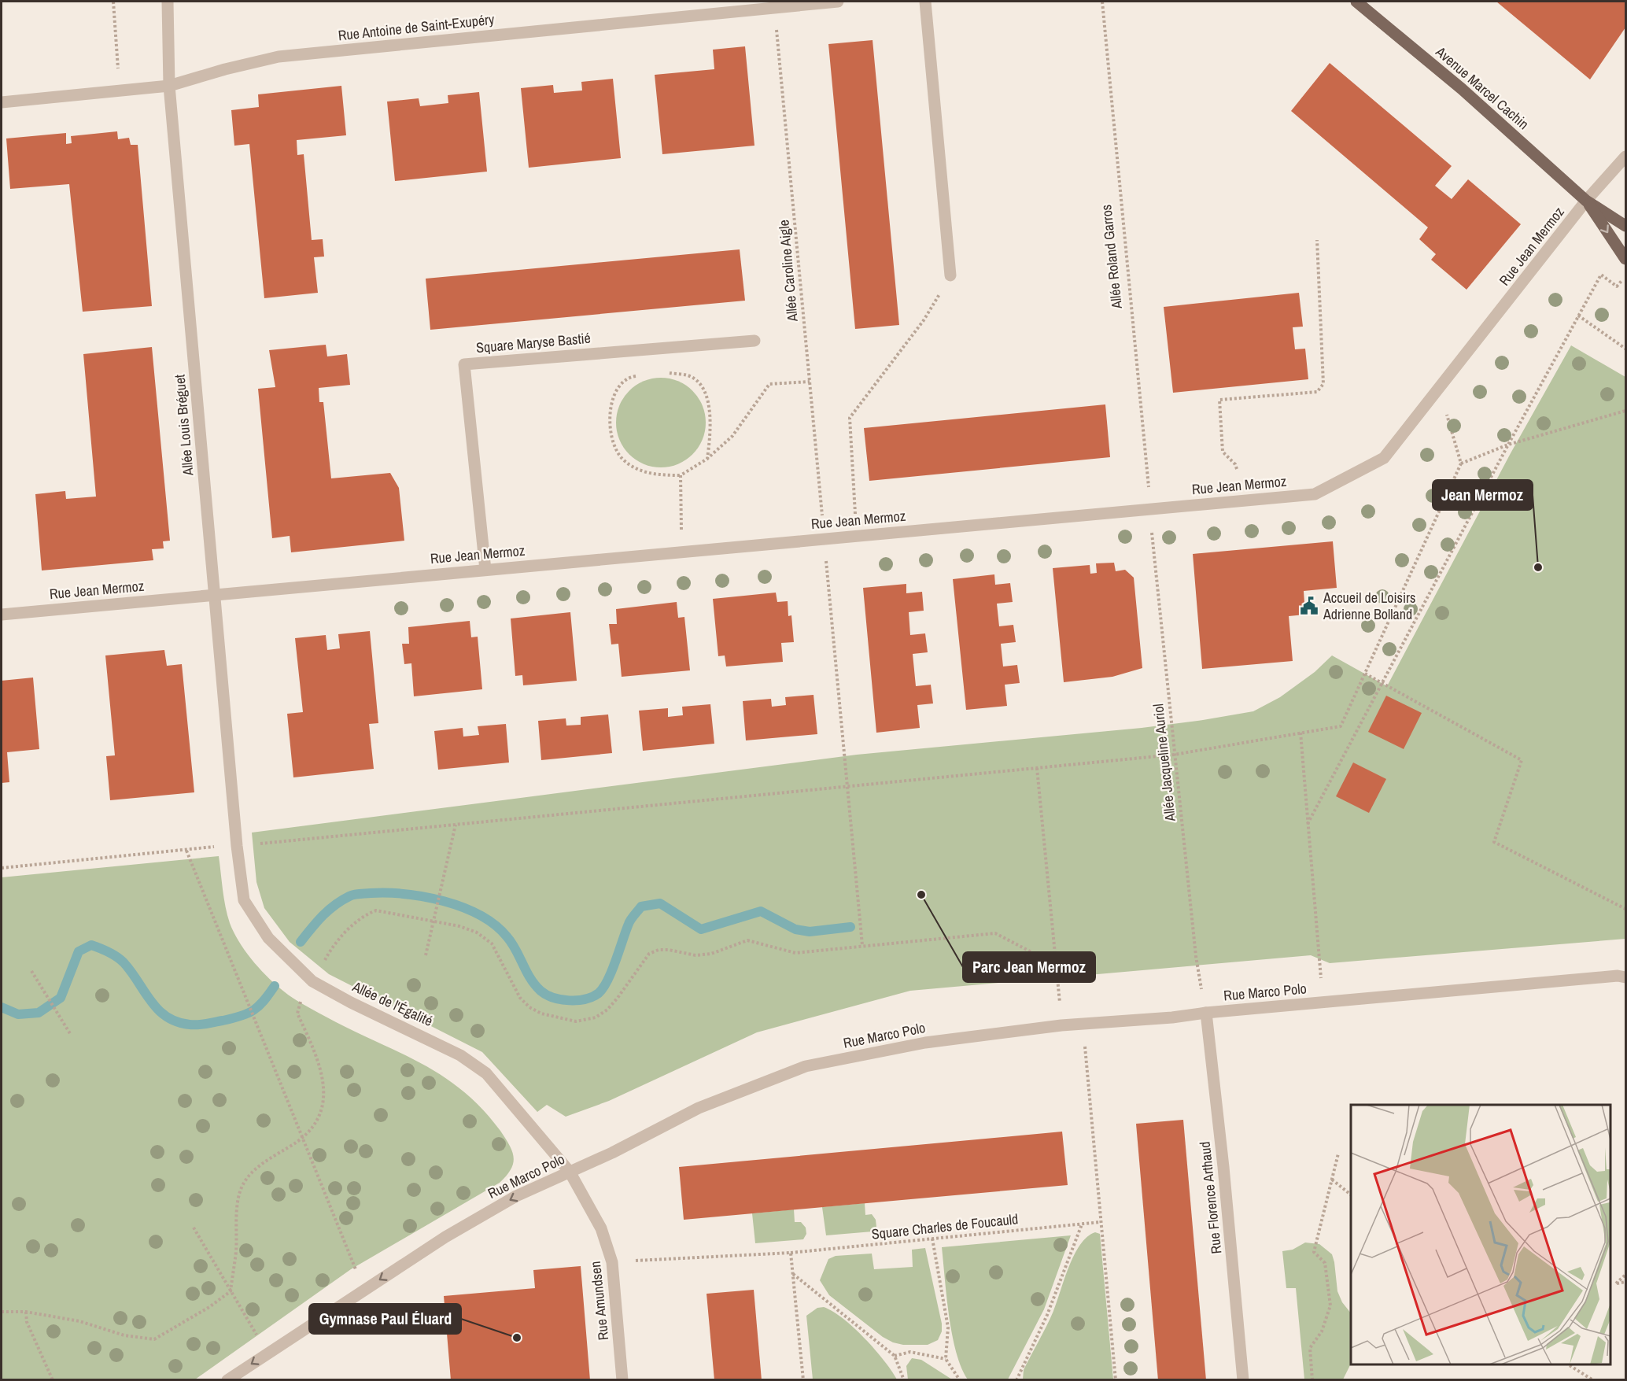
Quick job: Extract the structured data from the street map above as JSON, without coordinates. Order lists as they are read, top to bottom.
{
  "streets": {
    "main road": ["Avenue Marcel Cachin"],
    "street": [
      "Rue Antoine de Saint-Exupéry",
      "Rue Jean Mermoz",
      "Square Maryse Bastié",
      "Allée Louis Bréguet",
      "Rue Marco Polo",
      "Allée de l'Égalité",
      "Rue Florence Arthaud",
      "Rue Amundsen"
    ],
    "path": [
      "Allée Roland Garros",
      "Allée Caroline Aigle",
      "Allée Jacqueline Auriol",
      "Square Charles de Foucauld"
    ]
  },
  "crossings": [
    ["Rue Antoine de Saint-Exupéry", "Allée Caroline Aigle"],
    ["Rue Antoine de Saint-Exupéry", "Allée Louis Bréguet"],
    ["Avenue Marcel Cachin", "Rue Jean Mermoz"],
    ["Rue Jean Mermoz", "Allée Roland Garros"],
    ["Rue Jean Mermoz", "Allée Caroline Aigle"],
    ["Rue Jean Mermoz", "Square Maryse Bastié"],
    ["Rue Jean Mermoz", "Allée Louis Bréguet"],
    ["Rue Jean Mermoz", "Allée Jacqueline Auriol"],
    ["Allée Roland Garros", "Allée Jacqueline Auriol"],
    ["Allée Louis Bréguet", "Allée de l'Égalité"],
    ["Allée Jacqueline Auriol", "Rue Marco Polo"],
    ["Allée Jacqueline Auriol", "Rue Florence Arthaud"],
    ["Rue Marco Polo", "Allée de l'Égalité"],
    ["Rue Marco Polo", "Rue Florence Arthaud"],
    ["Rue Marco Polo", "Rue Amundsen"],
    ["Allée de l'Égalité", "Rue Amundsen"],
    ["Square Charles de Foucauld", "Rue Amundsen"]
  ],
  "places": {
    "other": ["Jean Mermoz", "Parc Jean Mermoz", "Gymnase Paul Éluard"],
    "public building": ["Accueil de Loisirs Adrienne Bolland"]
  }
}
